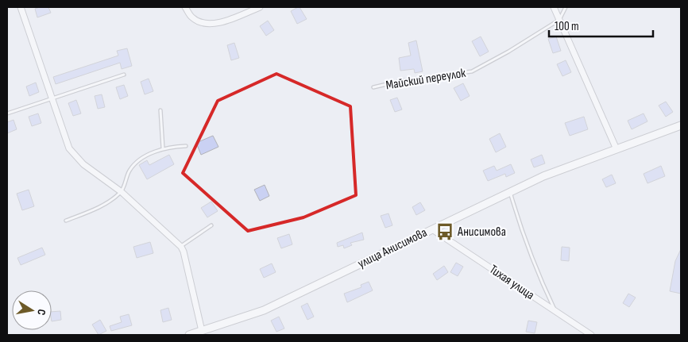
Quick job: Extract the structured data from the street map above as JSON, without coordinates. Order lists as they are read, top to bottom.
{
  "streets": {
    "street": ["улица Анисимова", "Тихая улица"],
    "lane": ["Майский переулок"]
  },
  "crossings": [
    ["улица Анисимова", "Тихая улица"]
  ],
  "places": {
    "bus stop": ["Анисимова"]
  },
  "scale_bar": "100 m",
  "north": "right"
}
